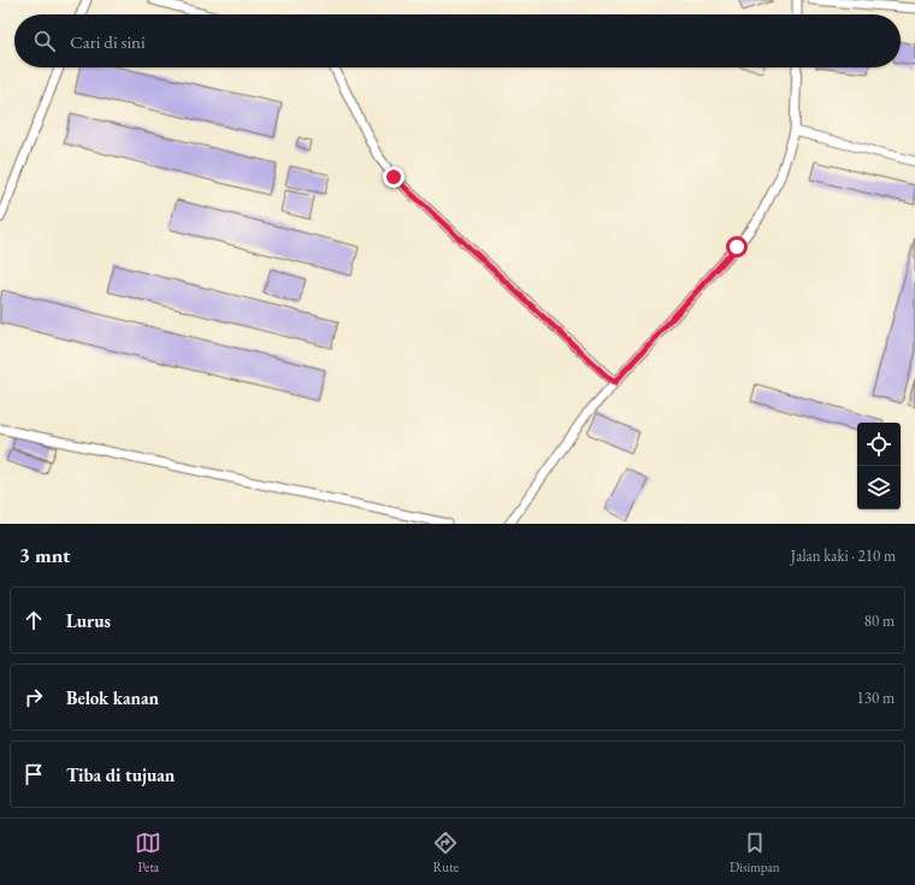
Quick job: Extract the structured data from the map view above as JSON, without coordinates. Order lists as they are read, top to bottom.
{
  "page": {
    "search": "Cari di sini",
    "heading": ["3 mnt", "Jalan kaki · 210 m"],
    "list": [
      ["Lurus", "80 m"],
      ["Belok kanan", "130 m"],
      "Tiba di tujuan"
    ],
    "nav": ["Peta", "Rute", "Disimpan"]
  }
}
